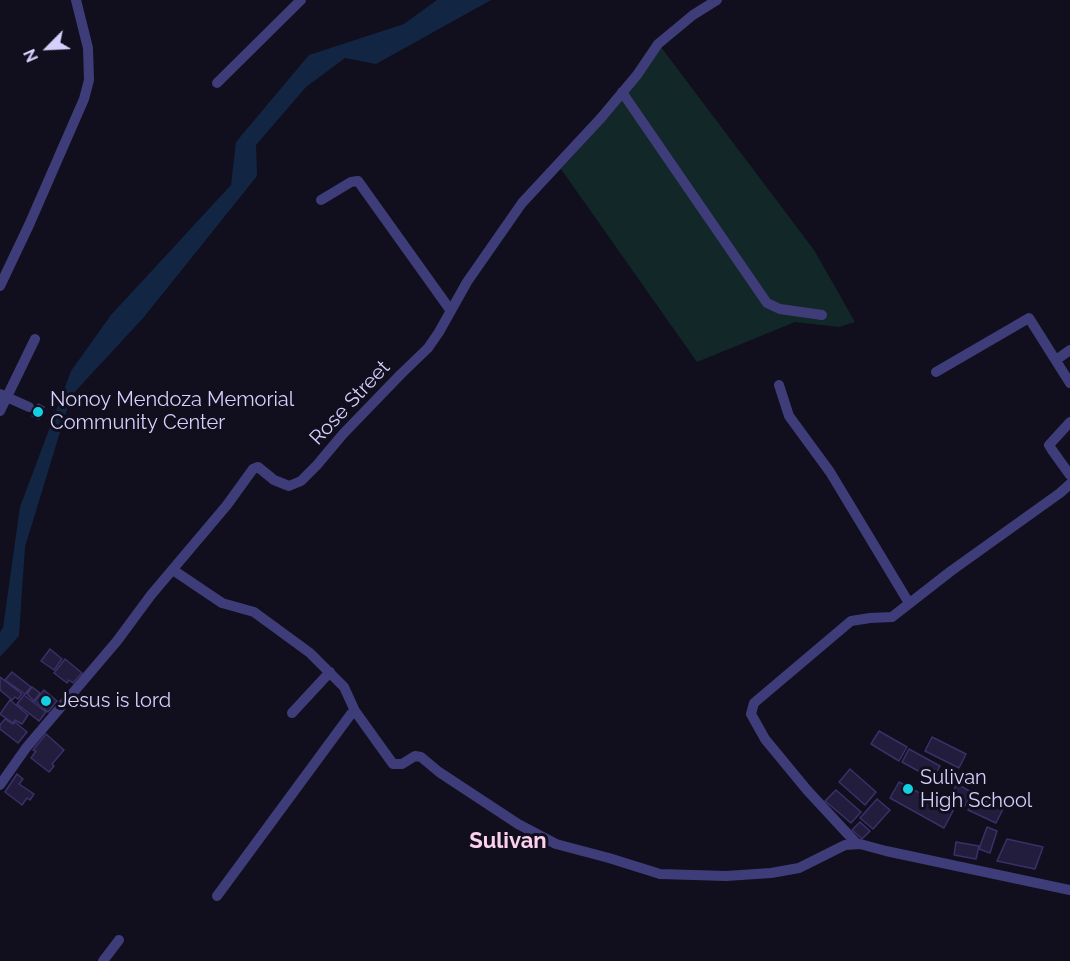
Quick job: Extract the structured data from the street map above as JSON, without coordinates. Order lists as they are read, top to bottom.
{
  "streets": {
    "street": ["Rose Street"]
  },
  "districts": ["Sulivan"],
  "places": ["Nonoy Mendoza Memorial Community Center", "Jesus is lord", "Sulivan High School"],
  "north": "bottom left"
}
